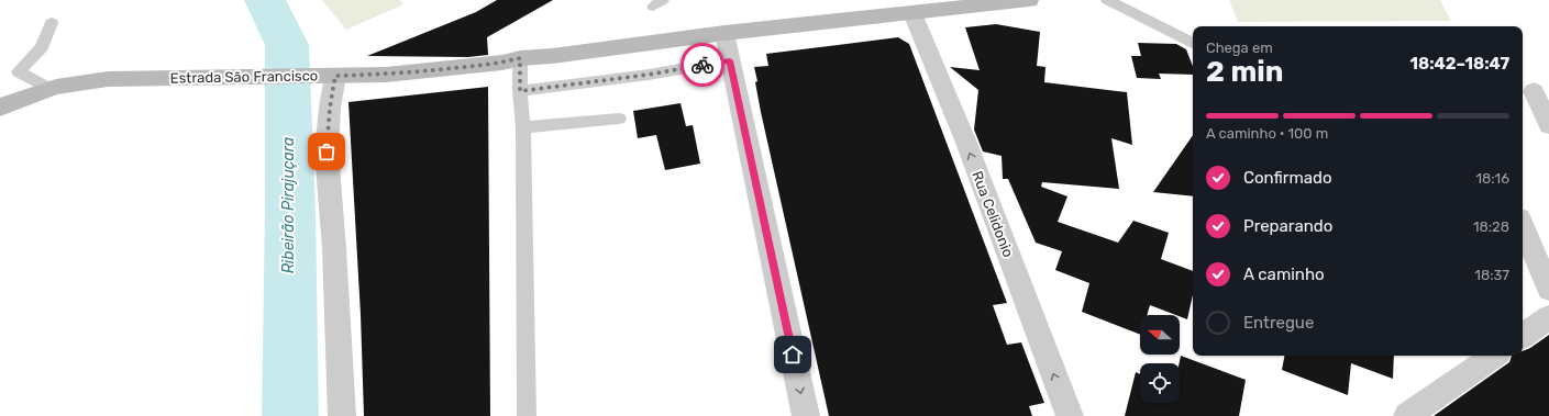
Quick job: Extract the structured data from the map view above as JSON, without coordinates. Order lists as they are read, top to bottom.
{
  "streets": {
    "main road": ["Estrada São Francisco"],
    "street": ["Rua Celidonio"]
  },
  "water": ["Ribeirão Pirajuçara"],
  "north": "left",
  "page": {
    "heading": ["2 min", "Chega em", "18:42–18:47"],
    "bar": "A caminho · 100 m",
    "list": [
      ["Confirmado", "18:16"],
      ["Preparando", "18:28"],
      ["A caminho", "18:37"],
      "Entregue"
    ]
  }
}
